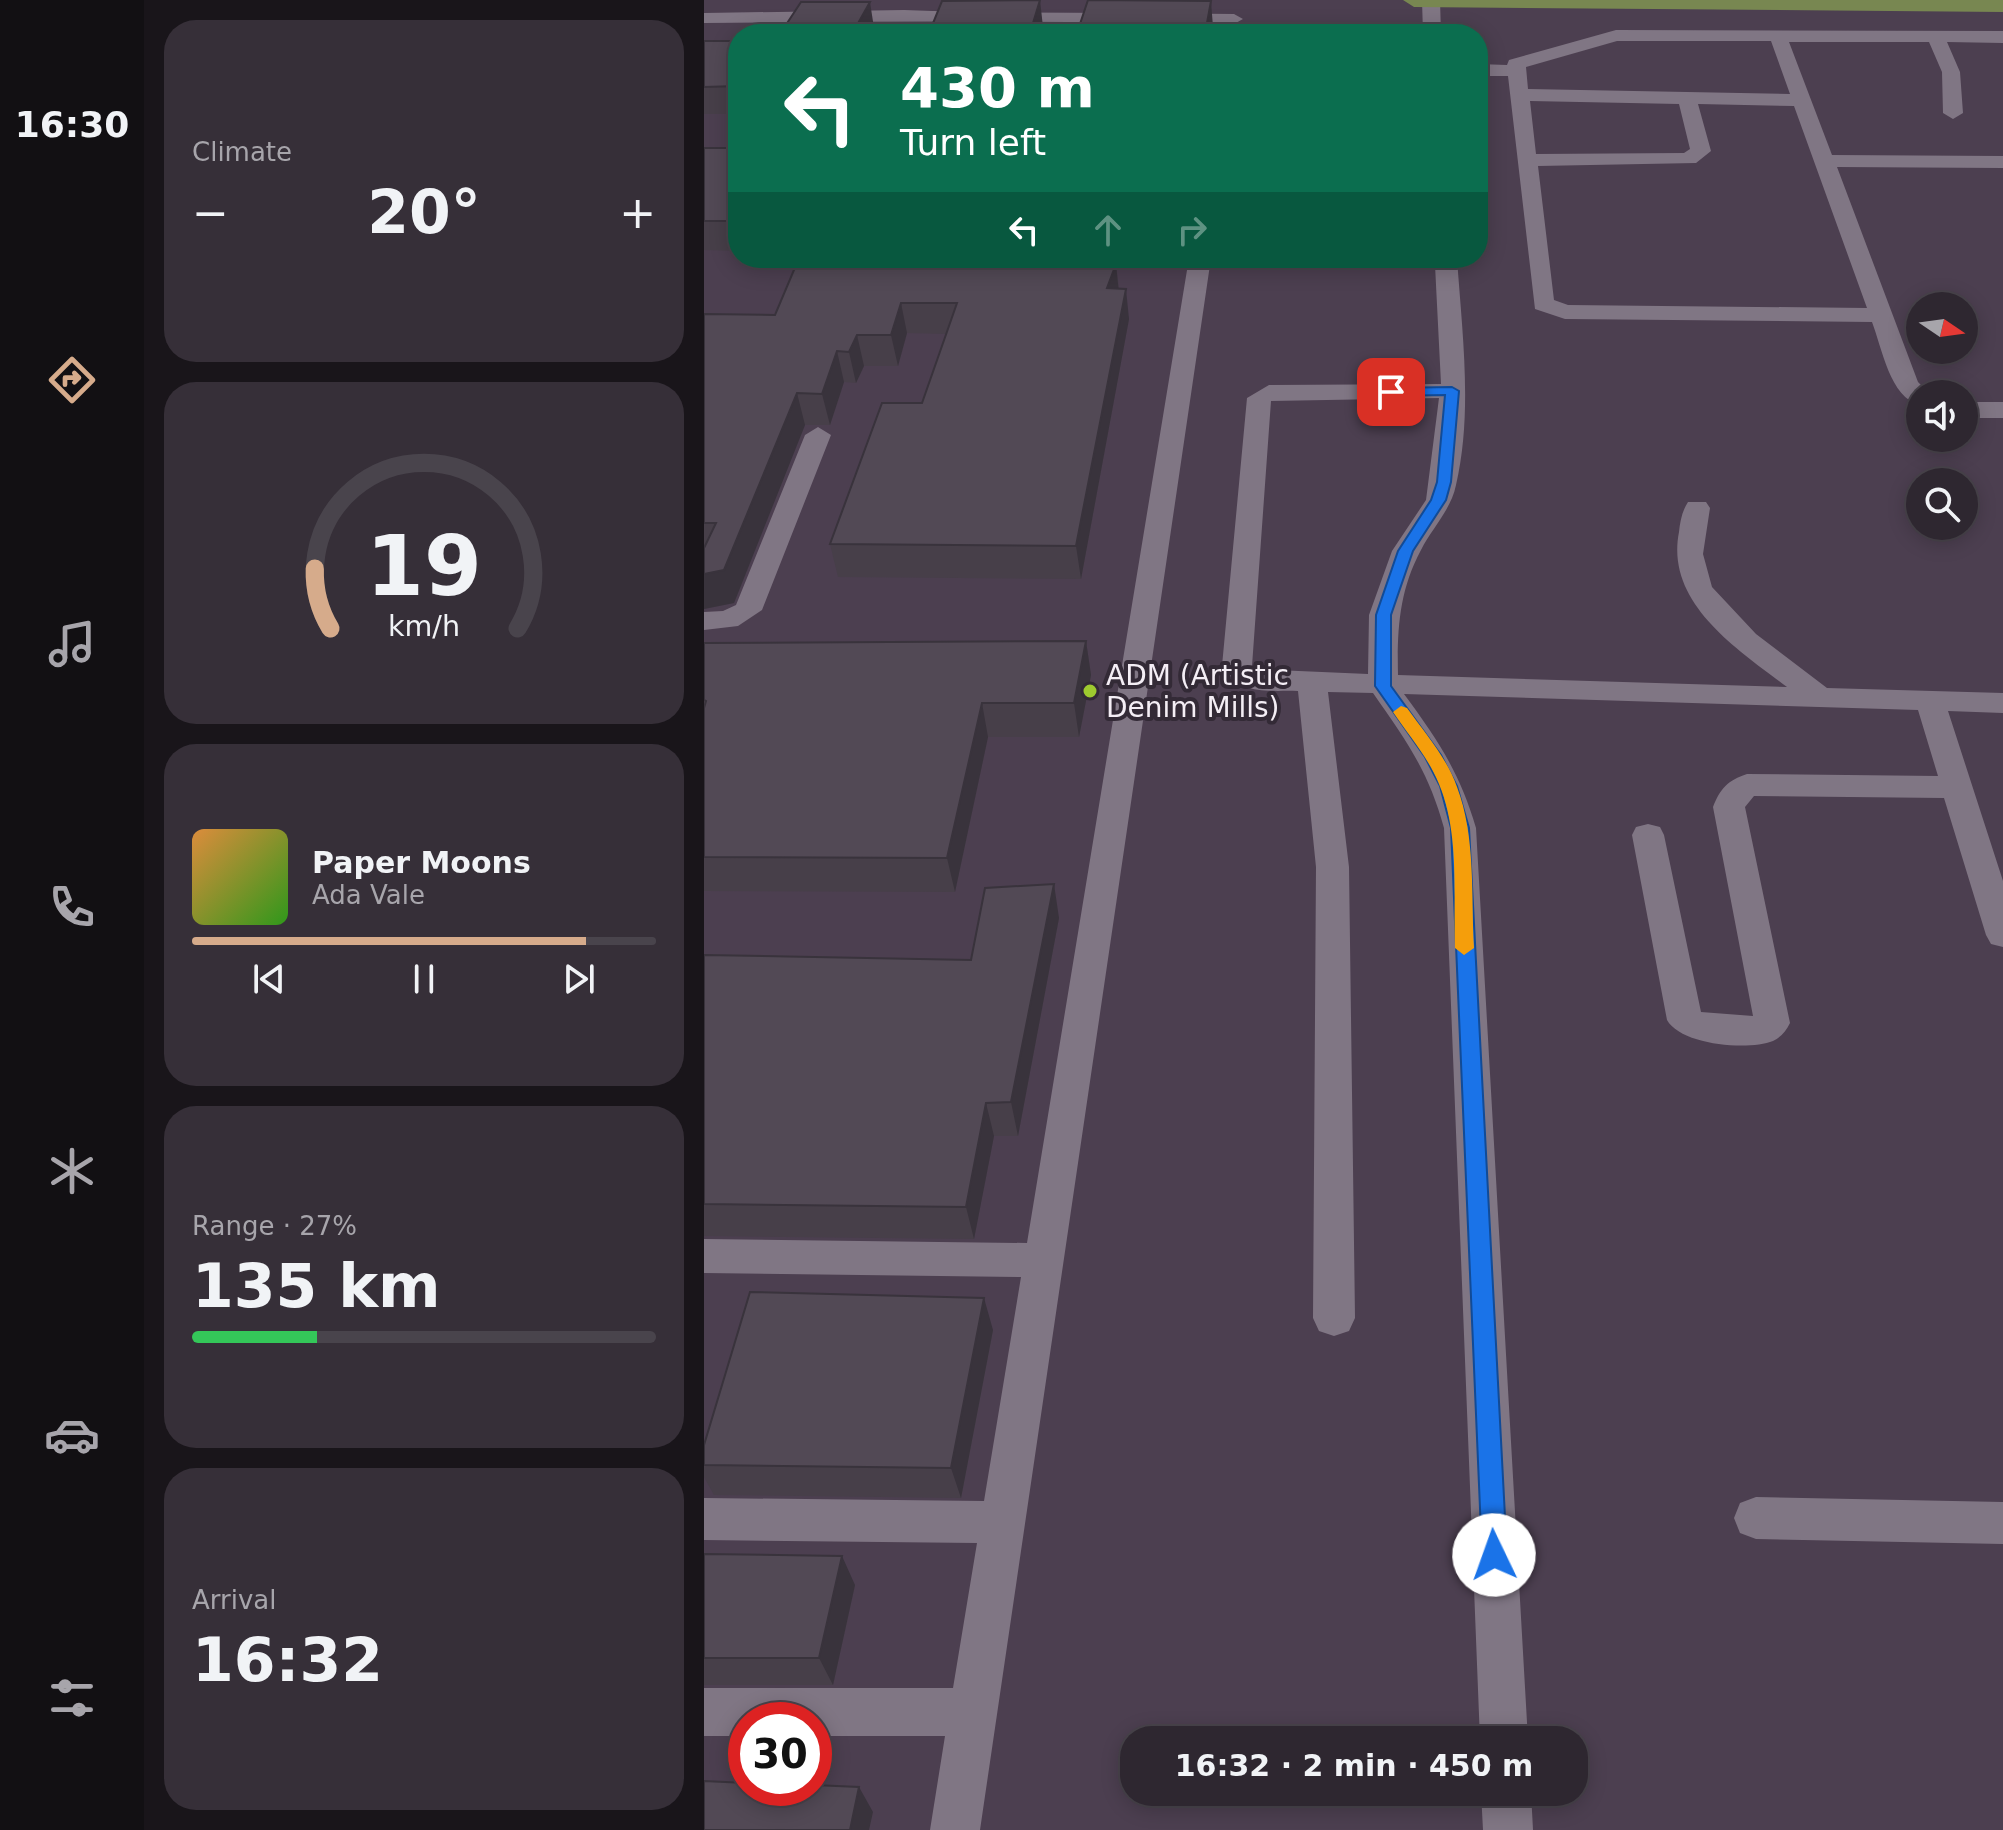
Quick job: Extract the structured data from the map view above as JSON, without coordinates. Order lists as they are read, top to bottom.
{
  "places": ["ADM (Artistic Denim Mills)"],
  "north": "right",
  "page": {
    "tabs": "16:30",
    "tile": [
      "Climate",
      ["Range · 27%", "135 km"],
      ["Arrival", "16:32"]
    ],
    "turn": ["430 m", "Turn left"],
    "heat": ["−", "20°", "+"],
    "song": ["Paper Moons", "Ada Vale"],
    "limit": "30",
    "trip": "16:32 · 2 min · 450 m",
    "gauge": ["19", "km/h"]
  }
}
